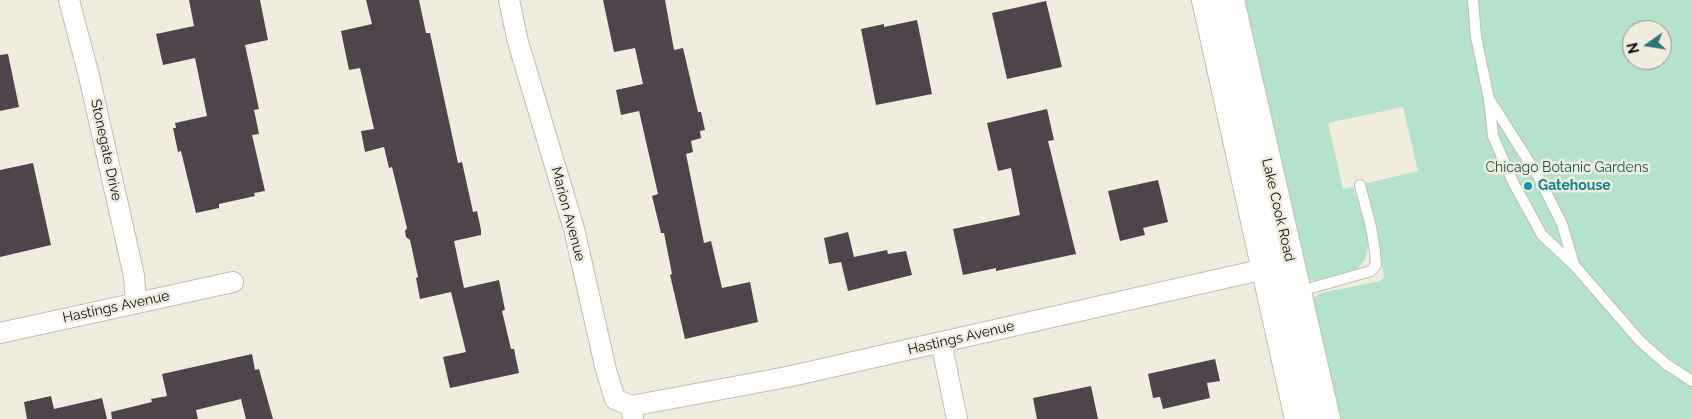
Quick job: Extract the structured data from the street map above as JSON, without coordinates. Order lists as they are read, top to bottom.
{
  "streets": {
    "main road": ["Lake Cook Road"],
    "street": ["Stonegate Drive", "Marion Avenue", "Hastings Avenue"]
  },
  "crossings": [
    ["Stonegate Drive", "Hastings Avenue"],
    ["Lake Cook Road", "Hastings Avenue"],
    ["Marion Avenue", "Hastings Avenue"]
  ],
  "parks": ["Chicago Botanic Gardens"],
  "places": ["Gatehouse"],
  "north": "left"
}
